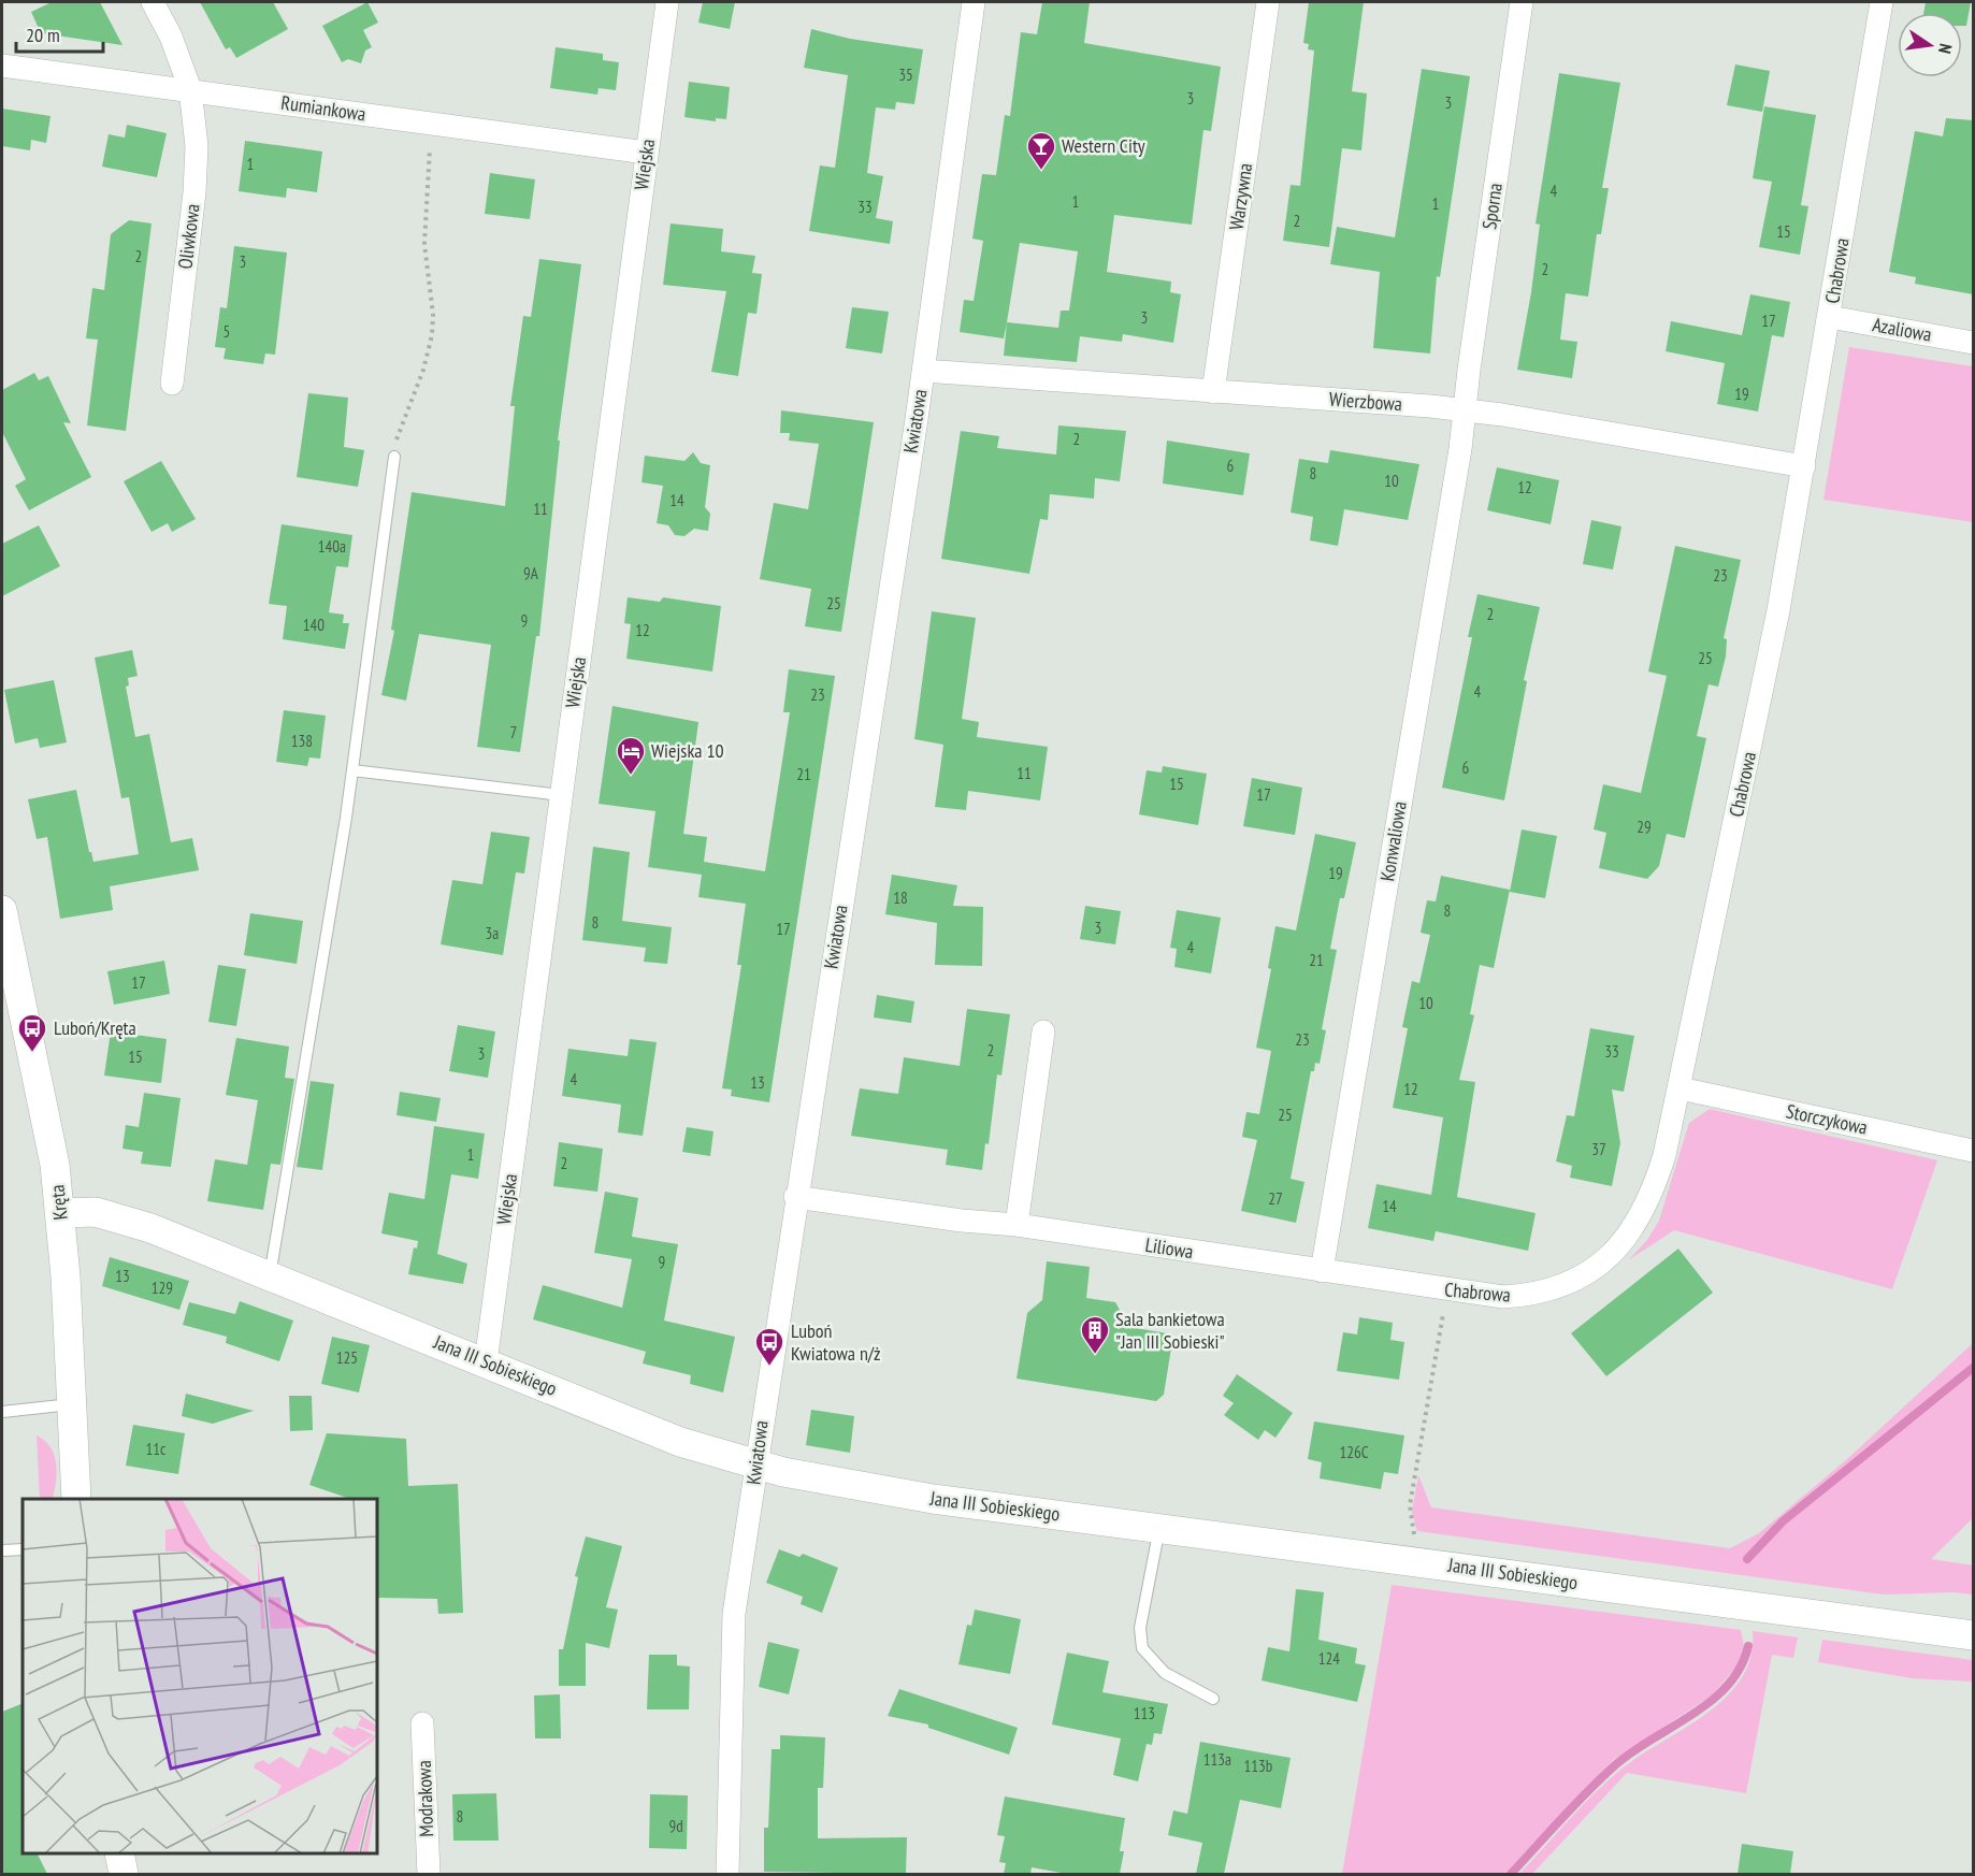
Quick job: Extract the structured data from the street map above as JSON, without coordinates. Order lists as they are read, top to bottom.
{
  "streets": {
    "street": [
      "Rumiankowa",
      "Wiejska",
      "Warzywna",
      "Sporna",
      "Oliwkowa",
      "Chabrowa",
      "Azaliowa",
      "Wierzbowa",
      "Kwiatowa",
      "Konwaliowa",
      "Storczykowa",
      "Kręta",
      "Liliowa",
      "Jana III Sobieskiego",
      "Modrakowa"
    ]
  },
  "crossings": [
    ["Rumiankowa", "Wiejska"],
    ["Rumiankowa", "Oliwkowa"],
    ["Wiejska", "Jana III Sobieskiego"],
    ["Warzywna", "Wierzbowa"],
    ["Sporna", "Wierzbowa"],
    ["Sporna", "Konwaliowa"],
    ["Chabrowa", "Azaliowa"],
    ["Chabrowa", "Wierzbowa"],
    ["Chabrowa", "Konwaliowa"],
    ["Chabrowa", "Storczykowa"],
    ["Chabrowa", "Liliowa"],
    ["Wierzbowa", "Kwiatowa"],
    ["Wierzbowa", "Konwaliowa"],
    ["Kwiatowa", "Liliowa"],
    ["Kwiatowa", "Jana III Sobieskiego"],
    ["Konwaliowa", "Liliowa"],
    ["Kręta", "Jana III Sobieskiego"]
  ],
  "places": {
    "bar": ["Western City"],
    "hotel": ["Wiejska 10"],
    "bus stop": ["Luboń/Kręta", "Luboń Kwiatowa n/ż"],
    "building": ["Sala bankietowa \"Jan III Sobieski\""]
  },
  "house_numbers": [
    "35",
    "3",
    "3",
    "1",
    "4",
    "1",
    "1",
    "33",
    "2",
    "15",
    "2",
    "3",
    "2",
    "3",
    "17",
    "5",
    "19",
    "2",
    "6",
    "8",
    "10",
    "12",
    "14",
    "11",
    "140a",
    "9A",
    "23",
    "25",
    "2",
    "9",
    "140",
    "12",
    "25",
    "4",
    "23",
    "7",
    "138",
    "6",
    "11",
    "21",
    "15",
    "17",
    "29",
    "19",
    "18",
    "8",
    "8",
    "3",
    "17",
    "3a",
    "4",
    "21",
    "17",
    "10",
    "23",
    "2",
    "33",
    "3",
    "15",
    "4",
    "13",
    "12",
    "25",
    "37",
    "1",
    "2",
    "27",
    "14",
    "9",
    "13",
    "129",
    "125",
    "11c",
    "126C",
    "124",
    "113",
    "113a",
    "113b",
    "8",
    "9d"
  ],
  "scale_bar": "20 m",
  "north": "right"
}
